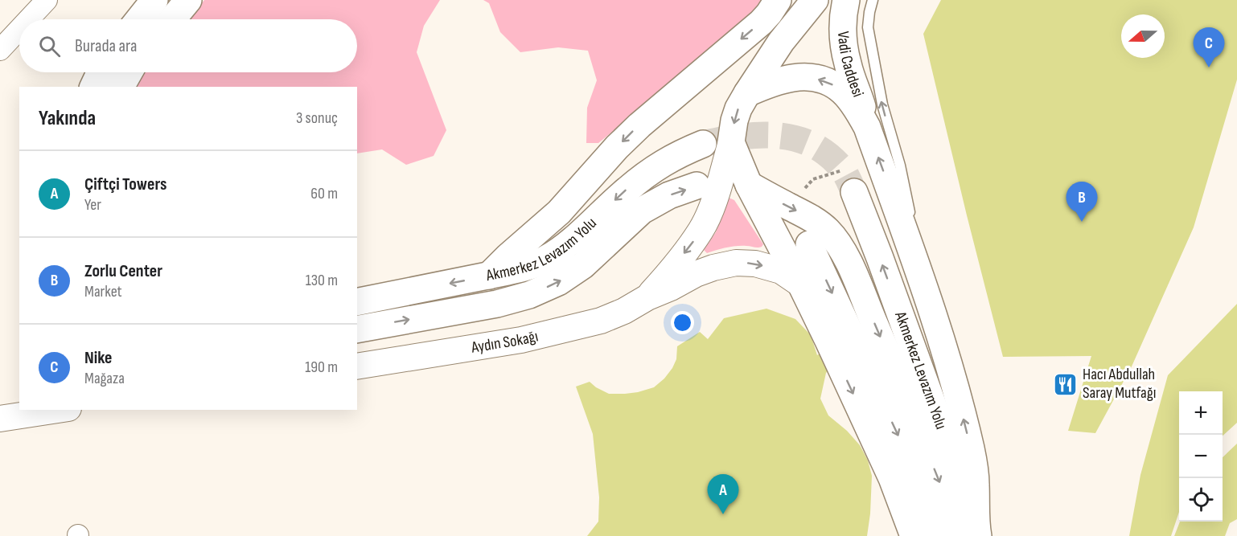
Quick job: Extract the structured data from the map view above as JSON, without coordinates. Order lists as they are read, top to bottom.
{
  "streets": {
    "main road": ["Vadi Caddesi", "Akmerkez Levazım Yolu"],
    "street": ["Aydın Sokağı"]
  },
  "places": {
    "restaurant": ["Hacı Abdullah Saray Mutfağı"]
  },
  "north": "left",
  "page": {
    "search": "Burada ara",
    "pins": ["C", "B", "A"],
    "heading": ["Yakında", "3 sonuç"],
    "list": [
      {
        "mark": "A",
        "name": "Çiftçi Towers",
        "note": "Yer",
        "value": "60 m"
      },
      {
        "mark": "B",
        "name": "Zorlu Center",
        "note": "Market",
        "value": "130 m"
      },
      {
        "mark": "C",
        "name": "Nike",
        "note": "Mağaza",
        "value": "190 m"
      }
    ],
    "map_buttons": ["+", "−"]
  }
}
